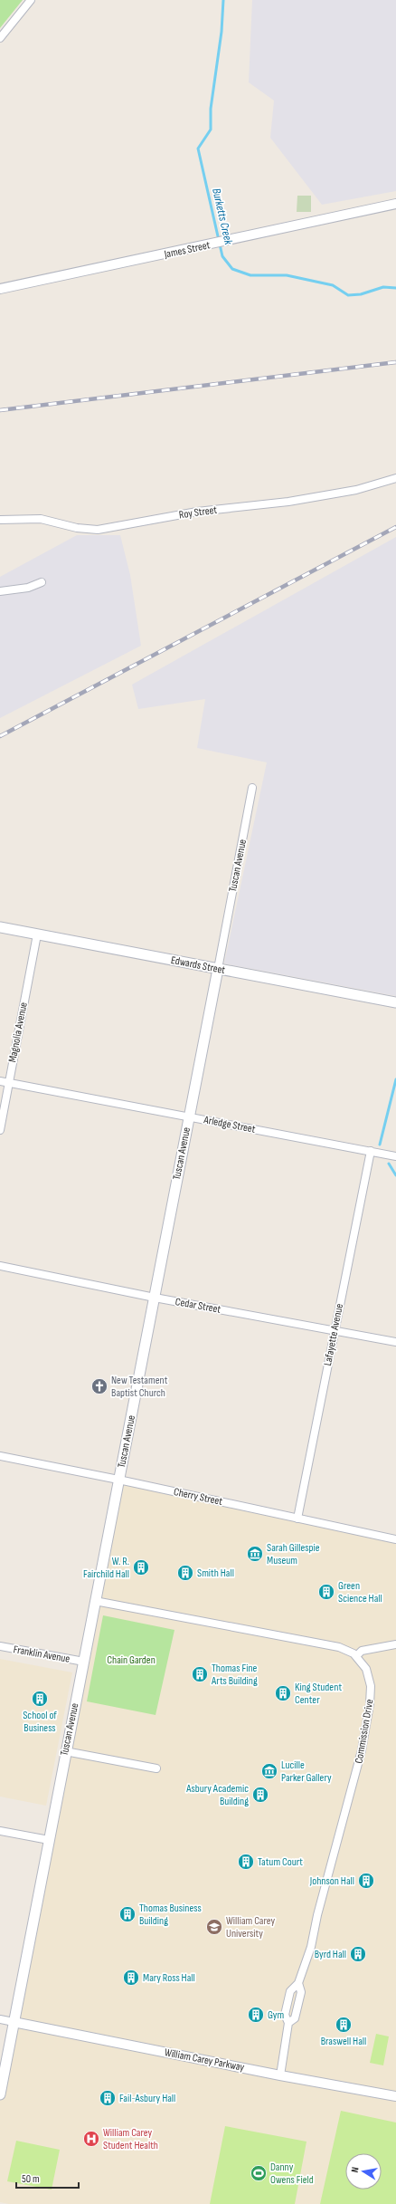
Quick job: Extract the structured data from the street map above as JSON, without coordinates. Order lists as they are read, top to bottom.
{
  "streets": {
    "main road": ["Tuscan Avenue", "Edwards Street"],
    "street": [
      "James Street",
      "Roy Street",
      "Magnolia Avenue",
      "Arledge Street",
      "Cedar Street",
      "Lafayette Avenue",
      "Cherry Street",
      "Franklin Avenue",
      "Commission Drive",
      "William Carey Parkway"
    ]
  },
  "crossings": [
    ["Tuscan Avenue", "Edwards Street"],
    ["Tuscan Avenue", "Arledge Street"],
    ["Tuscan Avenue", "Cedar Street"],
    ["Tuscan Avenue", "Cherry Street"],
    ["Tuscan Avenue", "Franklin Avenue"],
    ["Tuscan Avenue", "Commission Drive"],
    ["Tuscan Avenue", "William Carey Parkway"],
    ["Edwards Street", "Magnolia Avenue"],
    ["Magnolia Avenue", "Arledge Street"],
    ["Arledge Street", "Lafayette Avenue"],
    ["Cedar Street", "Lafayette Avenue"],
    ["Lafayette Avenue", "Cherry Street"],
    ["Commission Drive", "William Carey Parkway"]
  ],
  "water": ["Burketts Creek"],
  "parks": ["Chain Garden"],
  "places": {
    "church": ["New Testament Baptist Church"],
    "museum": ["Sarah Gillespie Museum", "Lucille Parker Gallery"],
    "building": [
      "W. R. Fairchild Hall",
      "Smith Hall",
      "Green Science Hall",
      "Thomas Fine Arts Building",
      "King Student Center",
      "School of Business",
      "Asbury Academic Building",
      "Tatum Court",
      "Johnson Hall",
      "Thomas Business Building",
      "Byrd Hall",
      "Mary Ross Hall",
      "Gym",
      "Braswell Hall",
      "Fail-Asbury Hall"
    ],
    "school or university": ["William Carey University"],
    "hospital": ["William Carey Student Health"],
    "sports": ["Danny Owens Field"]
  },
  "scale_bar": "50 m",
  "north": "left"
}
